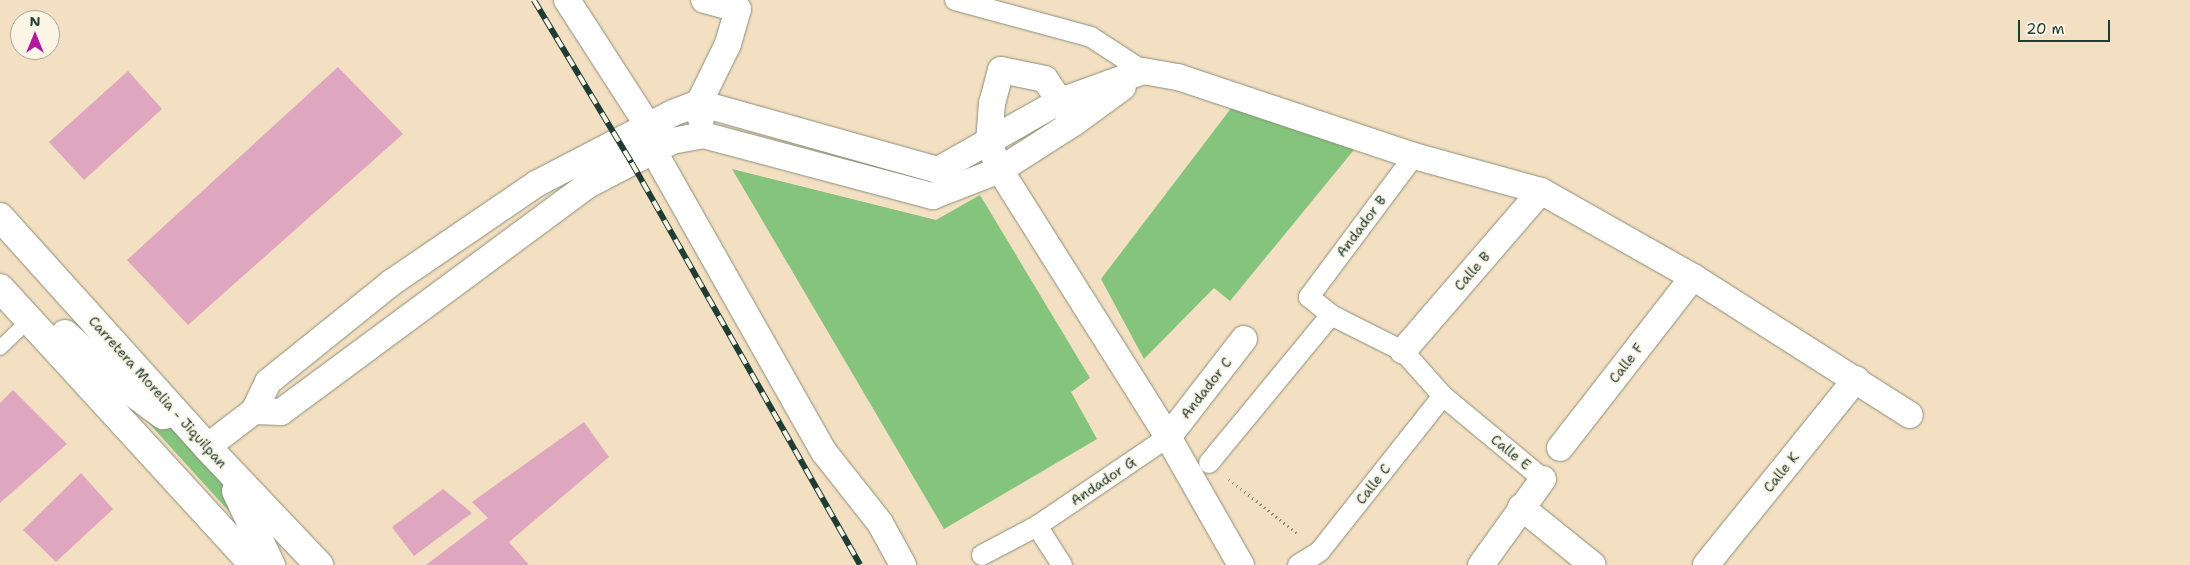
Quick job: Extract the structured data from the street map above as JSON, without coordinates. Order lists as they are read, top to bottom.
{
  "streets": {
    "main road": ["Carretera Morelia - Jiquilpan"],
    "street": [
      "Andador B",
      "Calle B",
      "Calle F",
      "Andador C",
      "Calle E",
      "Calle K",
      "Andador G",
      "Calle C"
    ]
  },
  "crossings": [
    ["Calle B", "Calle E"],
    ["Andador C", "Andador G"],
    ["Calle E", "Calle C"]
  ],
  "scale_bar": "20 m",
  "north": "top"
}
